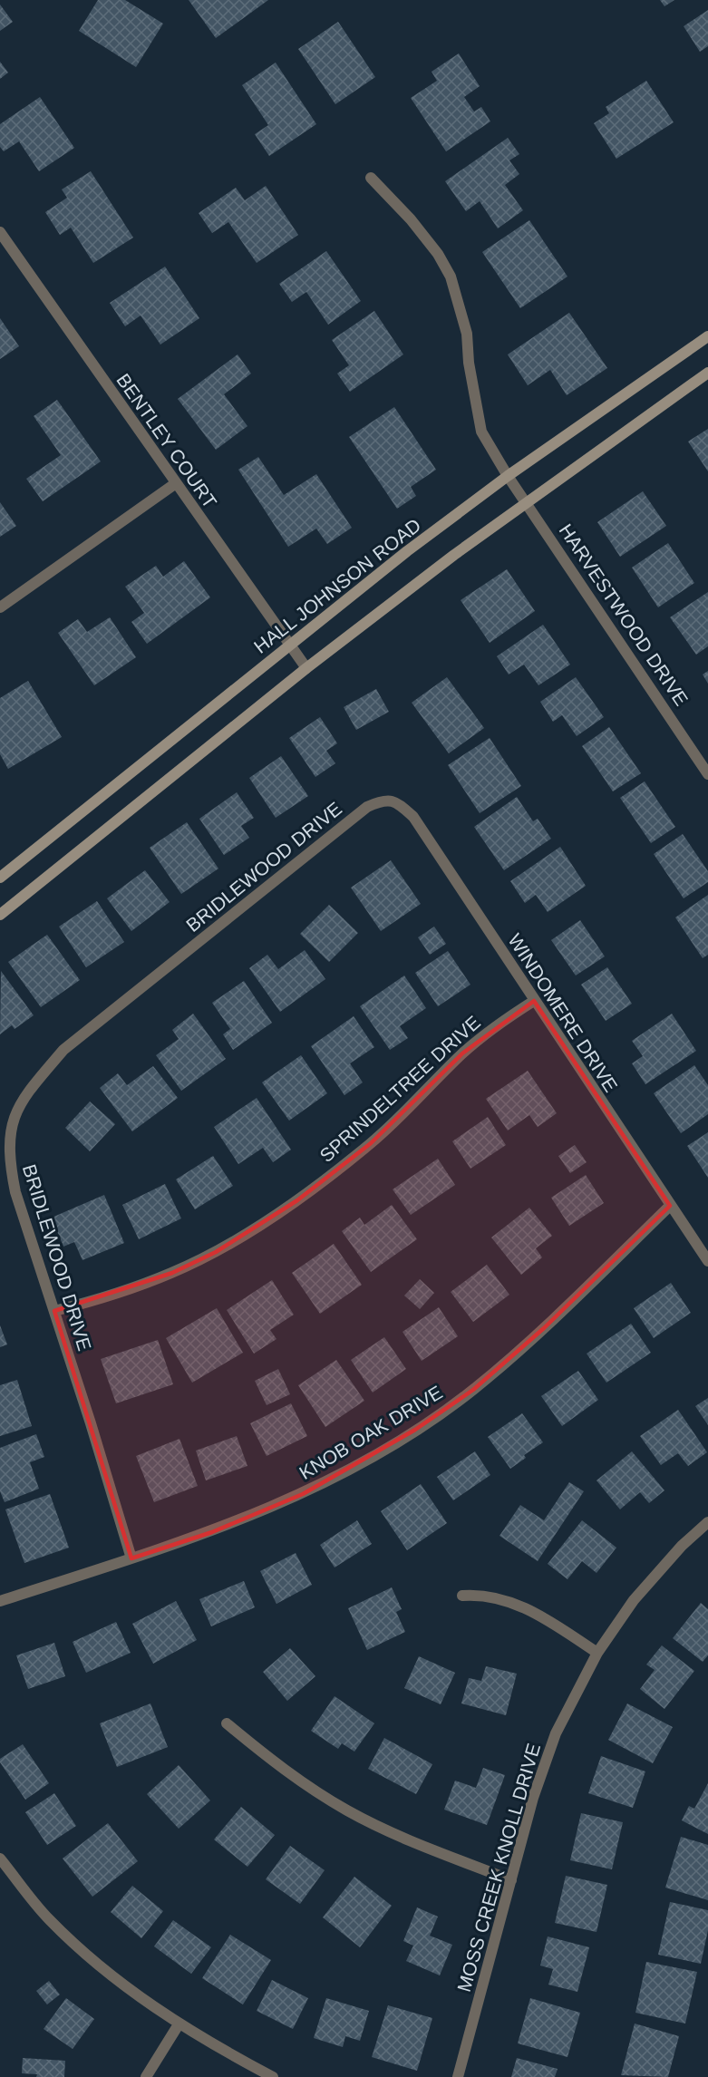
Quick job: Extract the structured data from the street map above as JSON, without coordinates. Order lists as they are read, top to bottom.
{
  "streets": {
    "main road": ["HALL JOHNSON ROAD"],
    "street": [
      "BENTLEY COURT",
      "HARVESTWOOD DRIVE",
      "BRIDLEWOOD DRIVE",
      "WINDOMERE DRIVE",
      "SPRINDELTREE DRIVE",
      "KNOB OAK DRIVE",
      "MOSS CREEK KNOLL DRIVE"
    ]
  },
  "crossings": [
    ["BENTLEY COURT", "HALL JOHNSON ROAD"],
    ["HALL JOHNSON ROAD", "HARVESTWOOD DRIVE"],
    ["BRIDLEWOOD DRIVE", "WINDOMERE DRIVE"],
    ["BRIDLEWOOD DRIVE", "SPRINDELTREE DRIVE"],
    ["BRIDLEWOOD DRIVE", "KNOB OAK DRIVE"],
    ["WINDOMERE DRIVE", "SPRINDELTREE DRIVE"],
    ["WINDOMERE DRIVE", "KNOB OAK DRIVE"]
  ]
}
